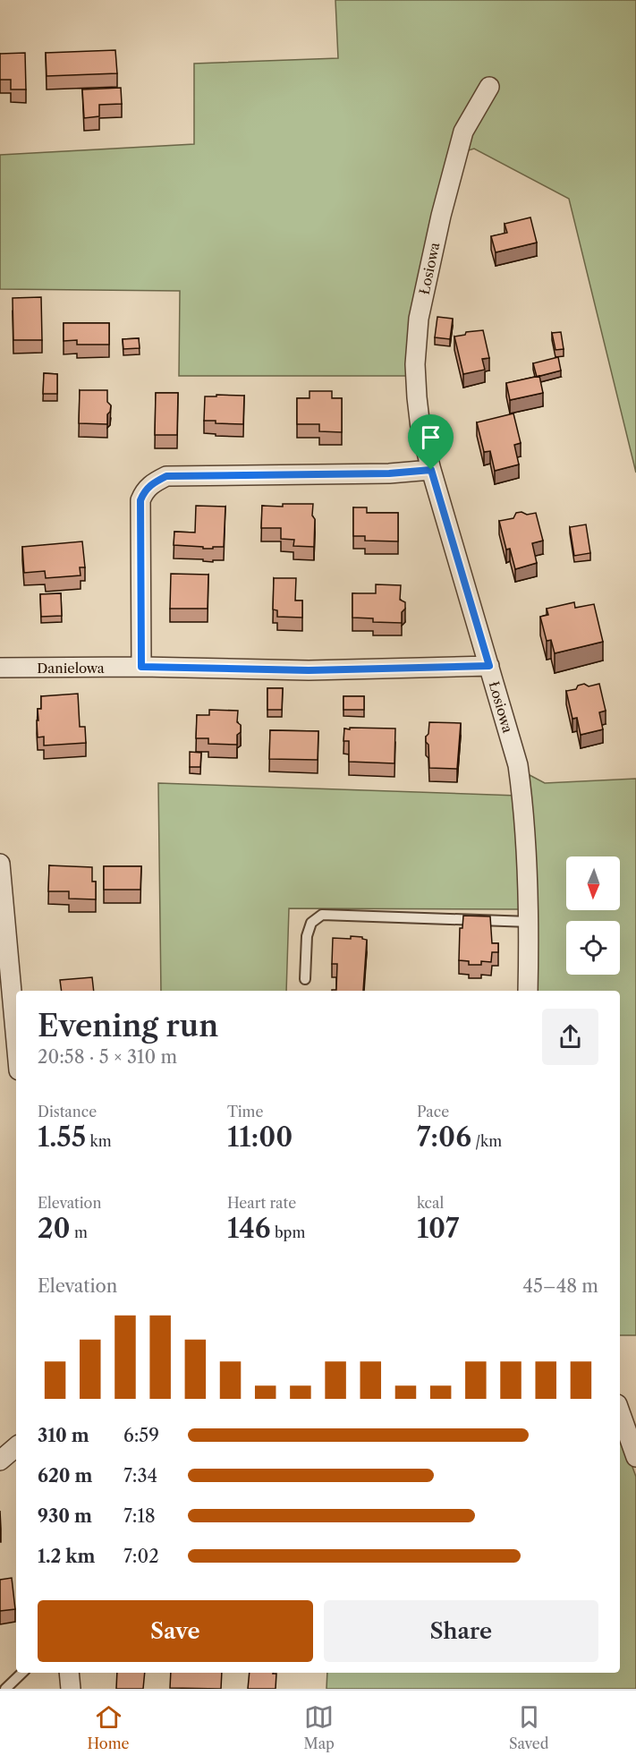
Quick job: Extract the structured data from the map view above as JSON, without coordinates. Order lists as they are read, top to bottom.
{
  "streets": {
    "street": ["Łosiowa", "Danielowa"]
  },
  "crossings": [
    ["Łosiowa", "Danielowa"]
  ],
  "north": "bottom",
  "page": {
    "heading": ["Evening run", "20:58 · 5 × 310 m"],
    "stats": [
      ["Distance", "1.55 km"],
      ["Time", "11:00"],
      ["Pace", "7:06 /km"],
      ["Elevation", "20 m"],
      ["Heart rate", "146 bpm"],
      ["kcal", "107"]
    ],
    "chart": ["Elevation", "45–48 m"],
    "list": [
      {
        "name": "310 m",
        "note": "6:59"
      },
      {
        "name": "620 m",
        "note": "7:34"
      },
      {
        "name": "930 m",
        "note": "7:18"
      },
      {
        "name": "1.2 km",
        "note": "7:02"
      }
    ],
    "buttons": ["Save", "Share"],
    "tabs": ["Home", "Map", "Saved"]
  }
}
